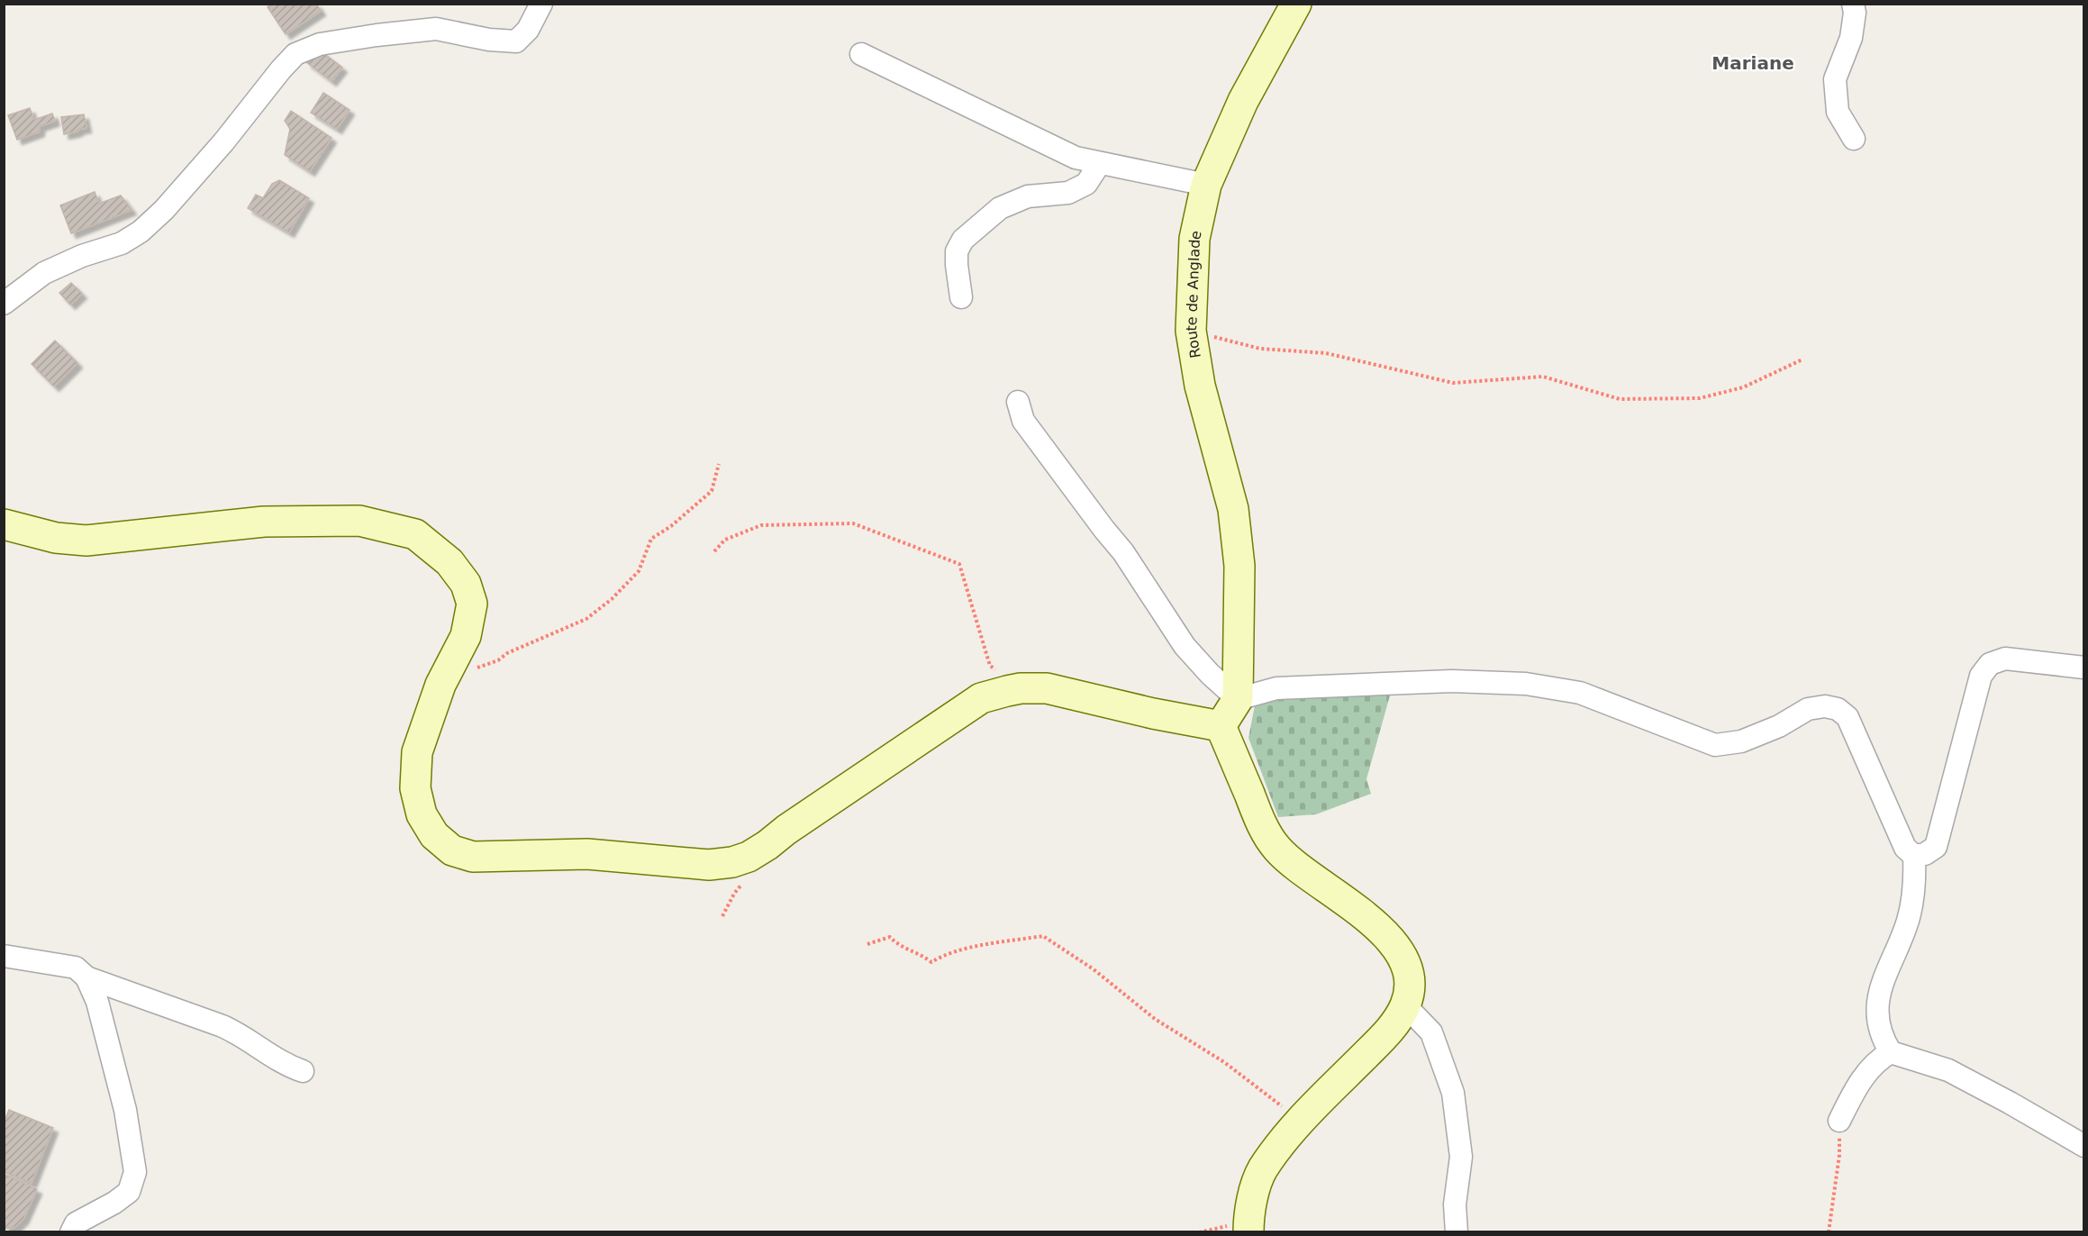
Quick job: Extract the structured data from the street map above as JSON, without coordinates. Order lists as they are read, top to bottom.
{
  "streets": {
    "street": ["Route de Anglade"]
  },
  "districts": ["Mariane"]
}
